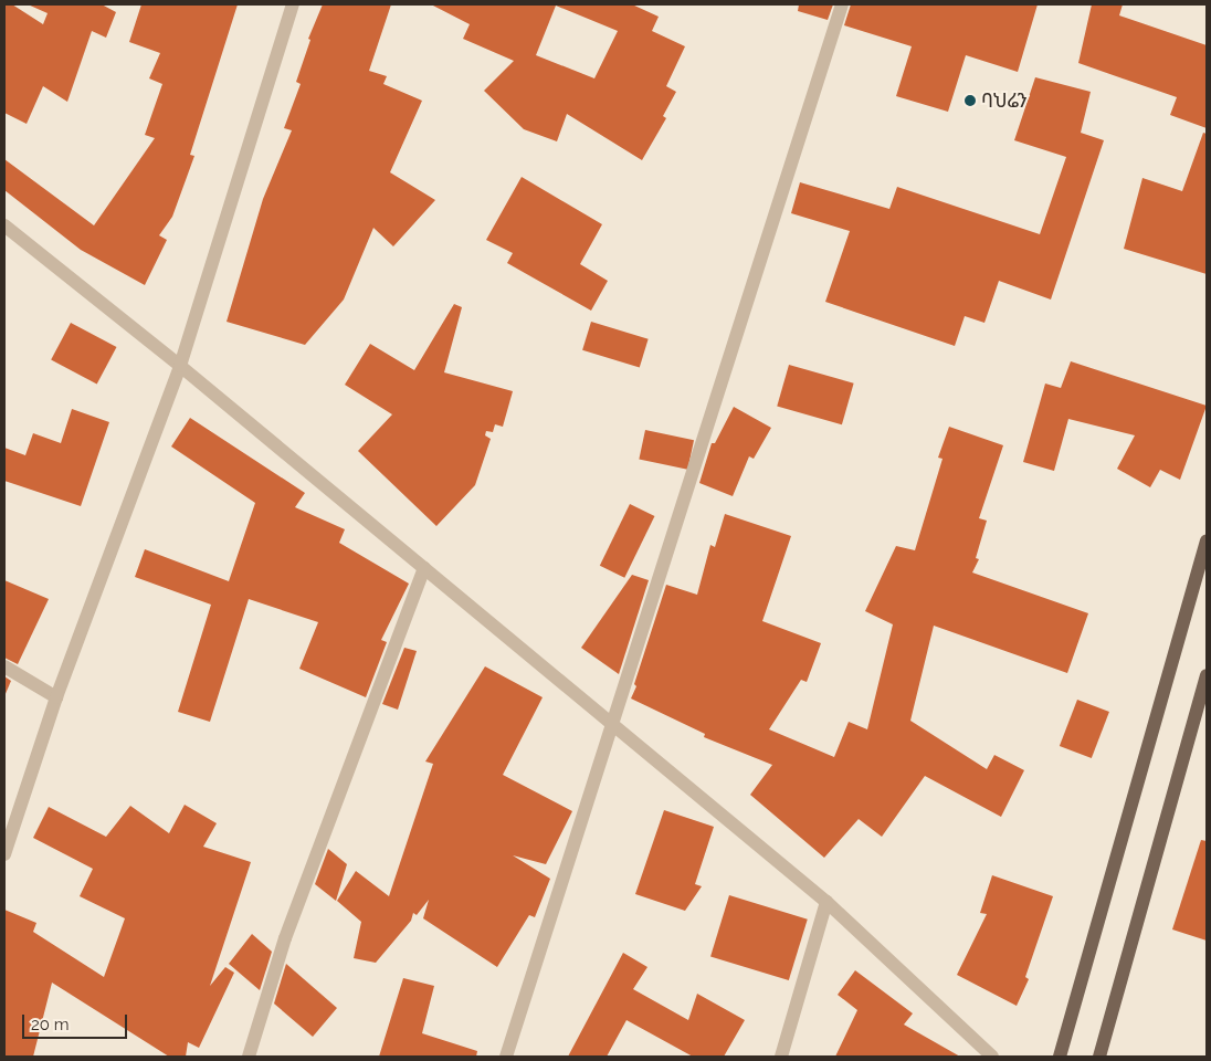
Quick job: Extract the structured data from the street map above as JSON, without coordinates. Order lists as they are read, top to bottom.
{
  "places": ["ባህሬን"],
  "scale_bar": "20 m"
}
